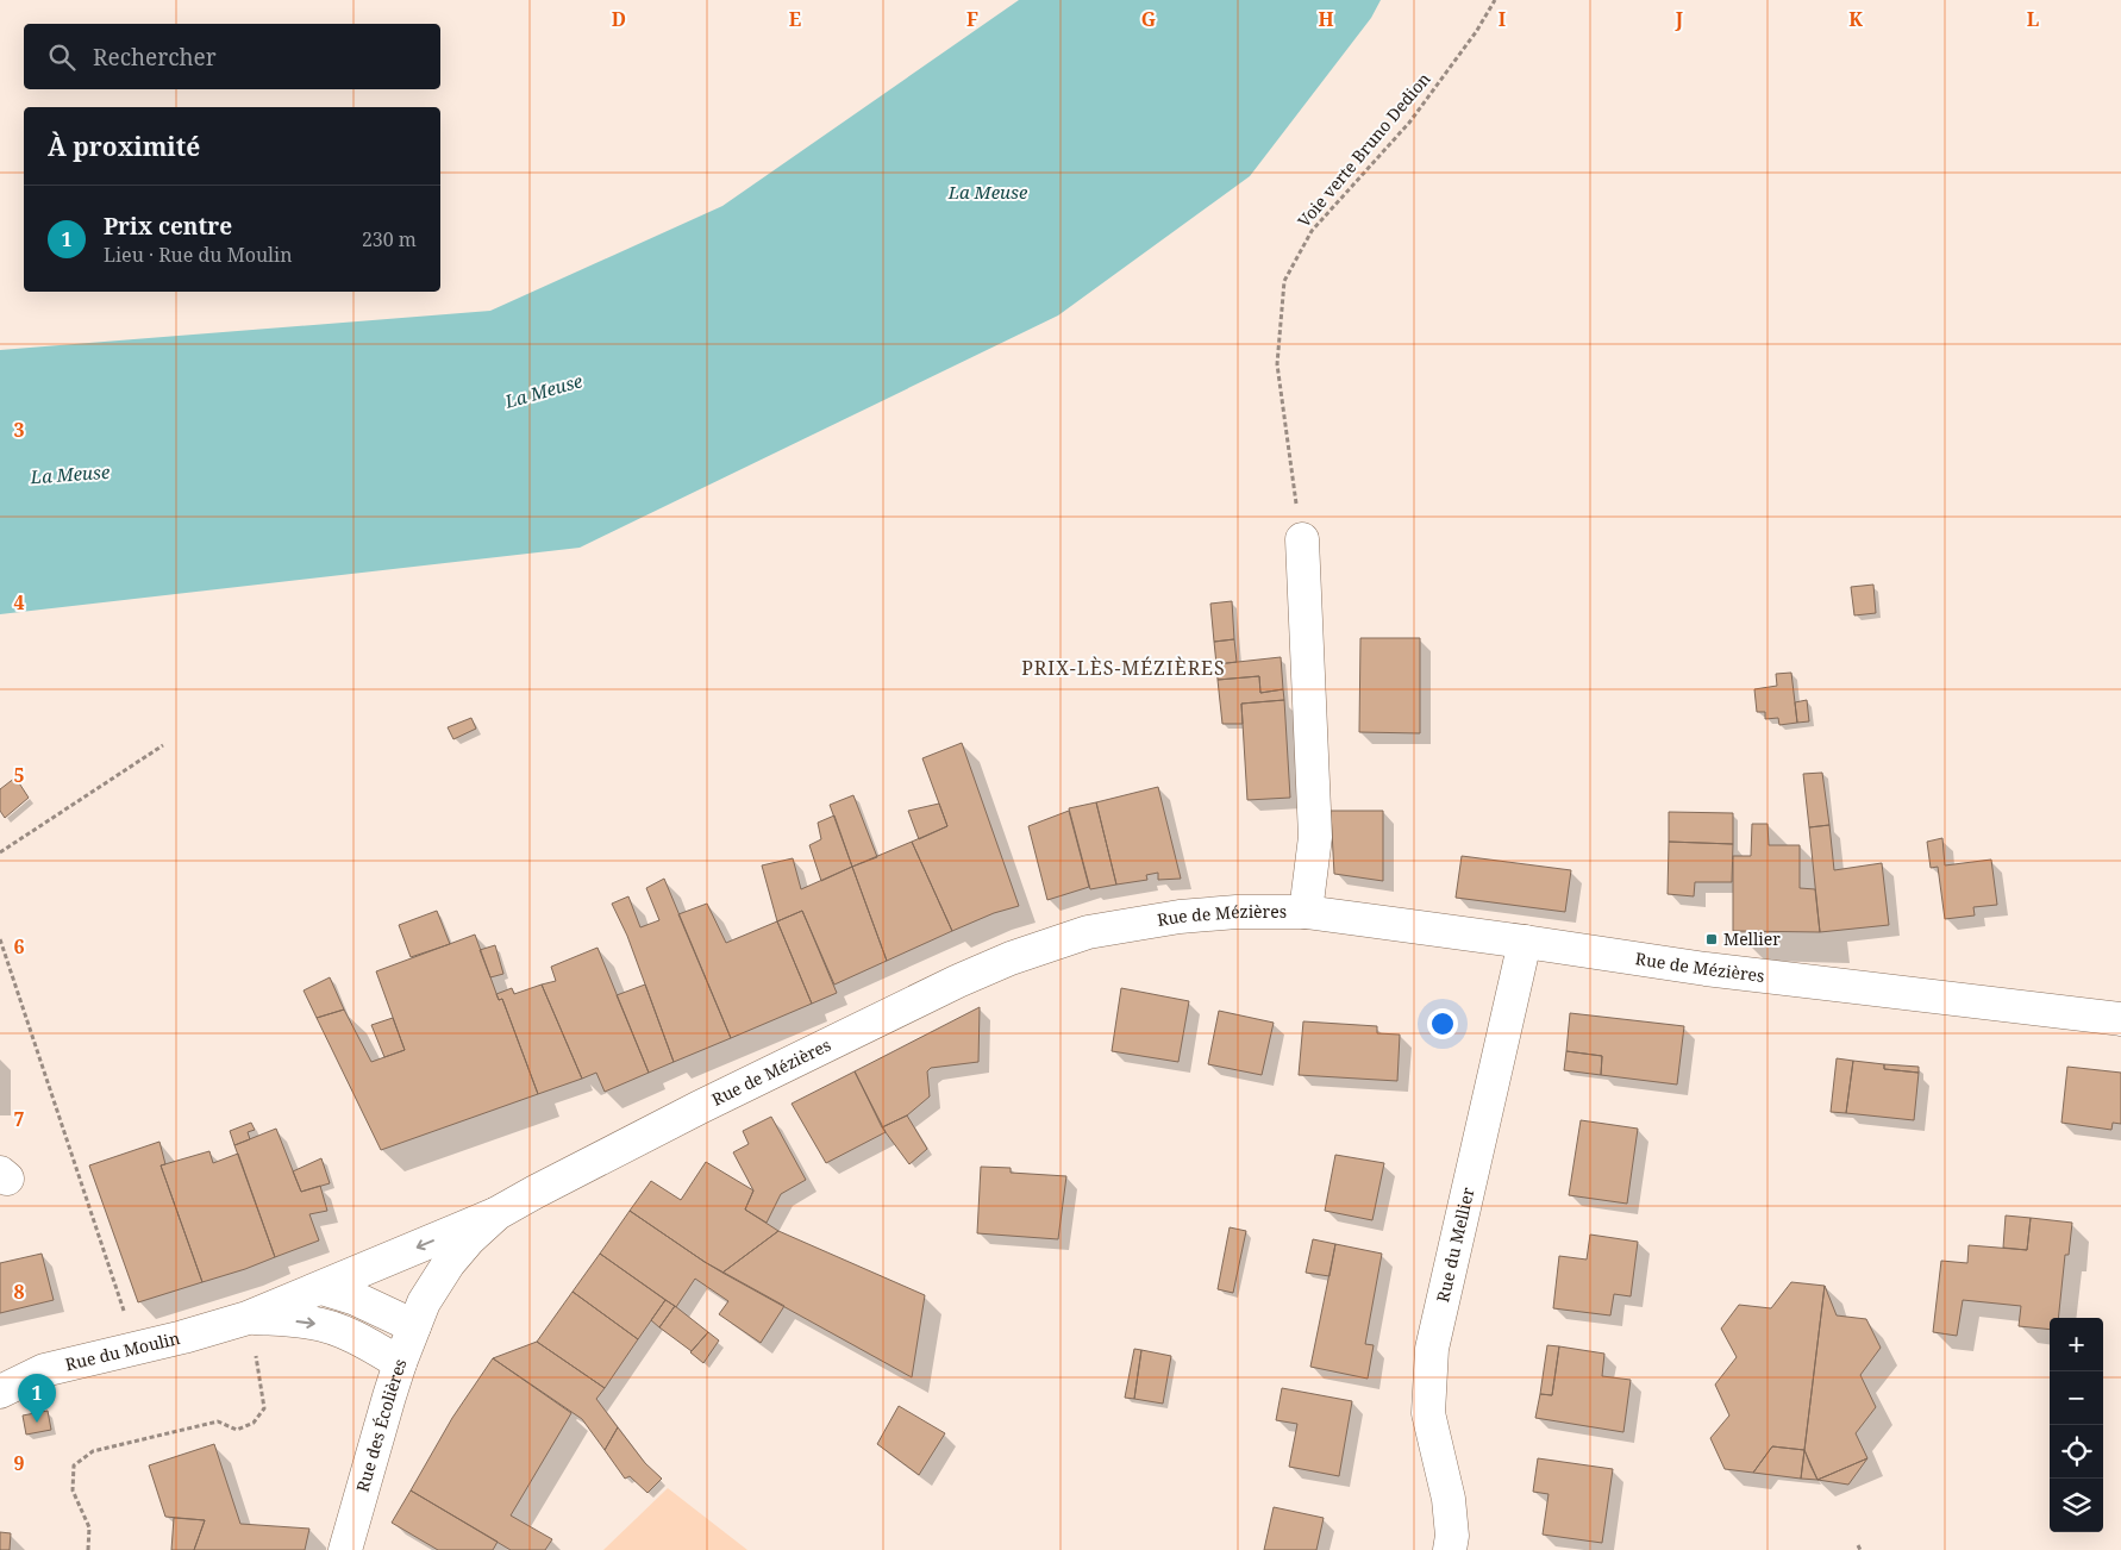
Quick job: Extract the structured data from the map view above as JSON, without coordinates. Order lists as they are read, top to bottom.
{
  "streets": {
    "street": [
      "Rue de Mézières",
      "Rue du Mellier",
      "Rue du Moulin",
      "Rue des Écolières"
    ],
    "path": ["Voie verte Bruno Dedion"]
  },
  "crossings": [
    ["Rue de Mézières", "Rue du Mellier"],
    ["Rue de Mézières", "Rue du Moulin"],
    ["Rue de Mézières", "Rue des Écolières"],
    ["Rue du Moulin", "Rue des Écolières"]
  ],
  "districts": ["PRIX-LÈS-MÉZIÈRES"],
  "water": ["La Meuse"],
  "places": {
    "transit": ["Mellier"]
  },
  "page": {
    "search": "Rechercher",
    "heading": "À proximité",
    "list": [
      {
        "mark": "1",
        "name": "Prix centre",
        "note": "Lieu · Rue du Moulin",
        "value": "230 m"
      }
    ],
    "map_buttons": ["+", "−"],
    "pins": "1"
  },
  "grid": {
    "columns": [
      "D",
      "E",
      "F",
      "G",
      "H",
      "I",
      "J",
      "K",
      "L"
    ],
    "rows": [
      "3",
      "4",
      "5",
      "6",
      "7",
      "8",
      "9"
    ]
  }
}
